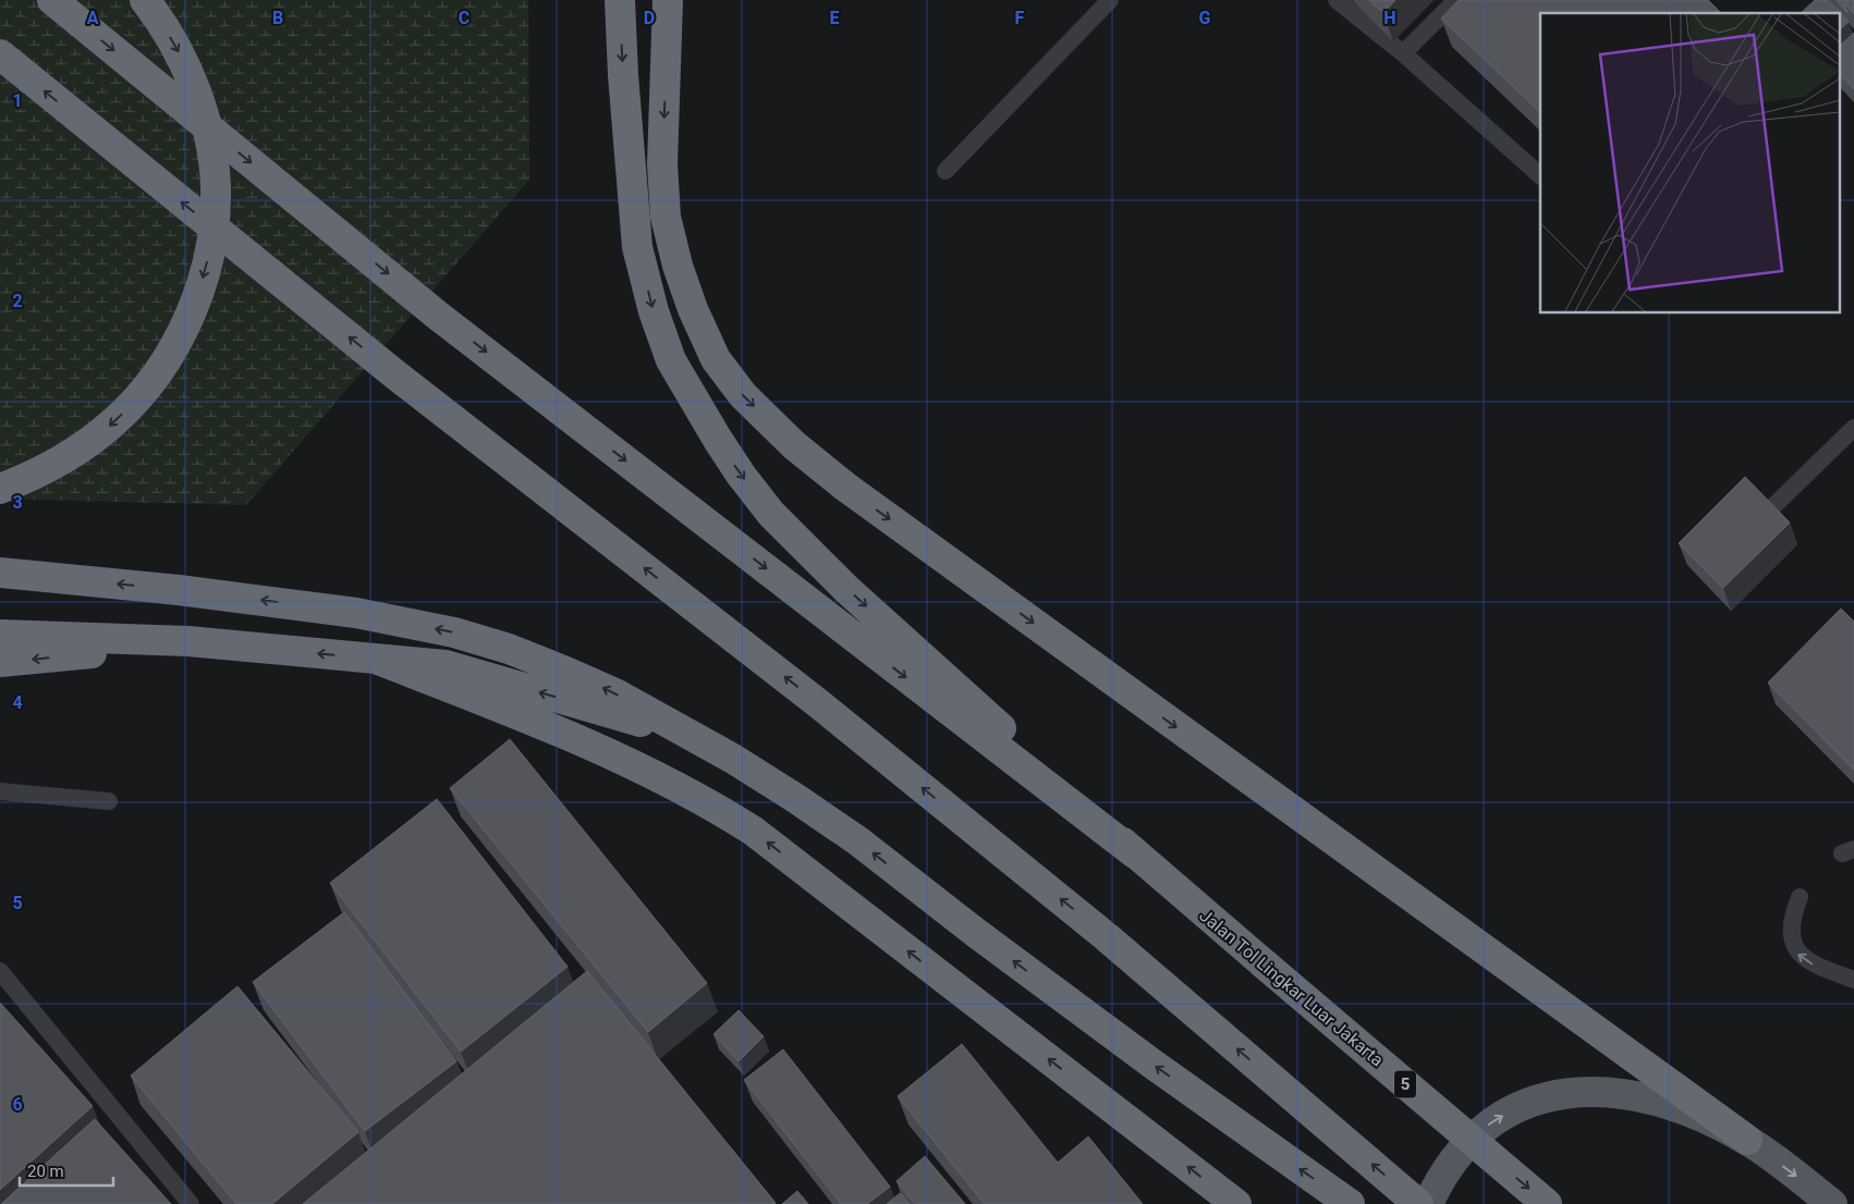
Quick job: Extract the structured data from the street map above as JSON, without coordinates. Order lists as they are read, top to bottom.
{
  "streets": {
    "highway": ["Jalan Tol Lingkar Luar Jakarta", "5"]
  },
  "scale_bar": "20 m",
  "grid": {
    "columns": [
      "A",
      "B",
      "C",
      "D",
      "E",
      "F",
      "G",
      "H"
    ],
    "rows": [
      "1",
      "2",
      "3",
      "4",
      "5",
      "6"
    ]
  }
}
